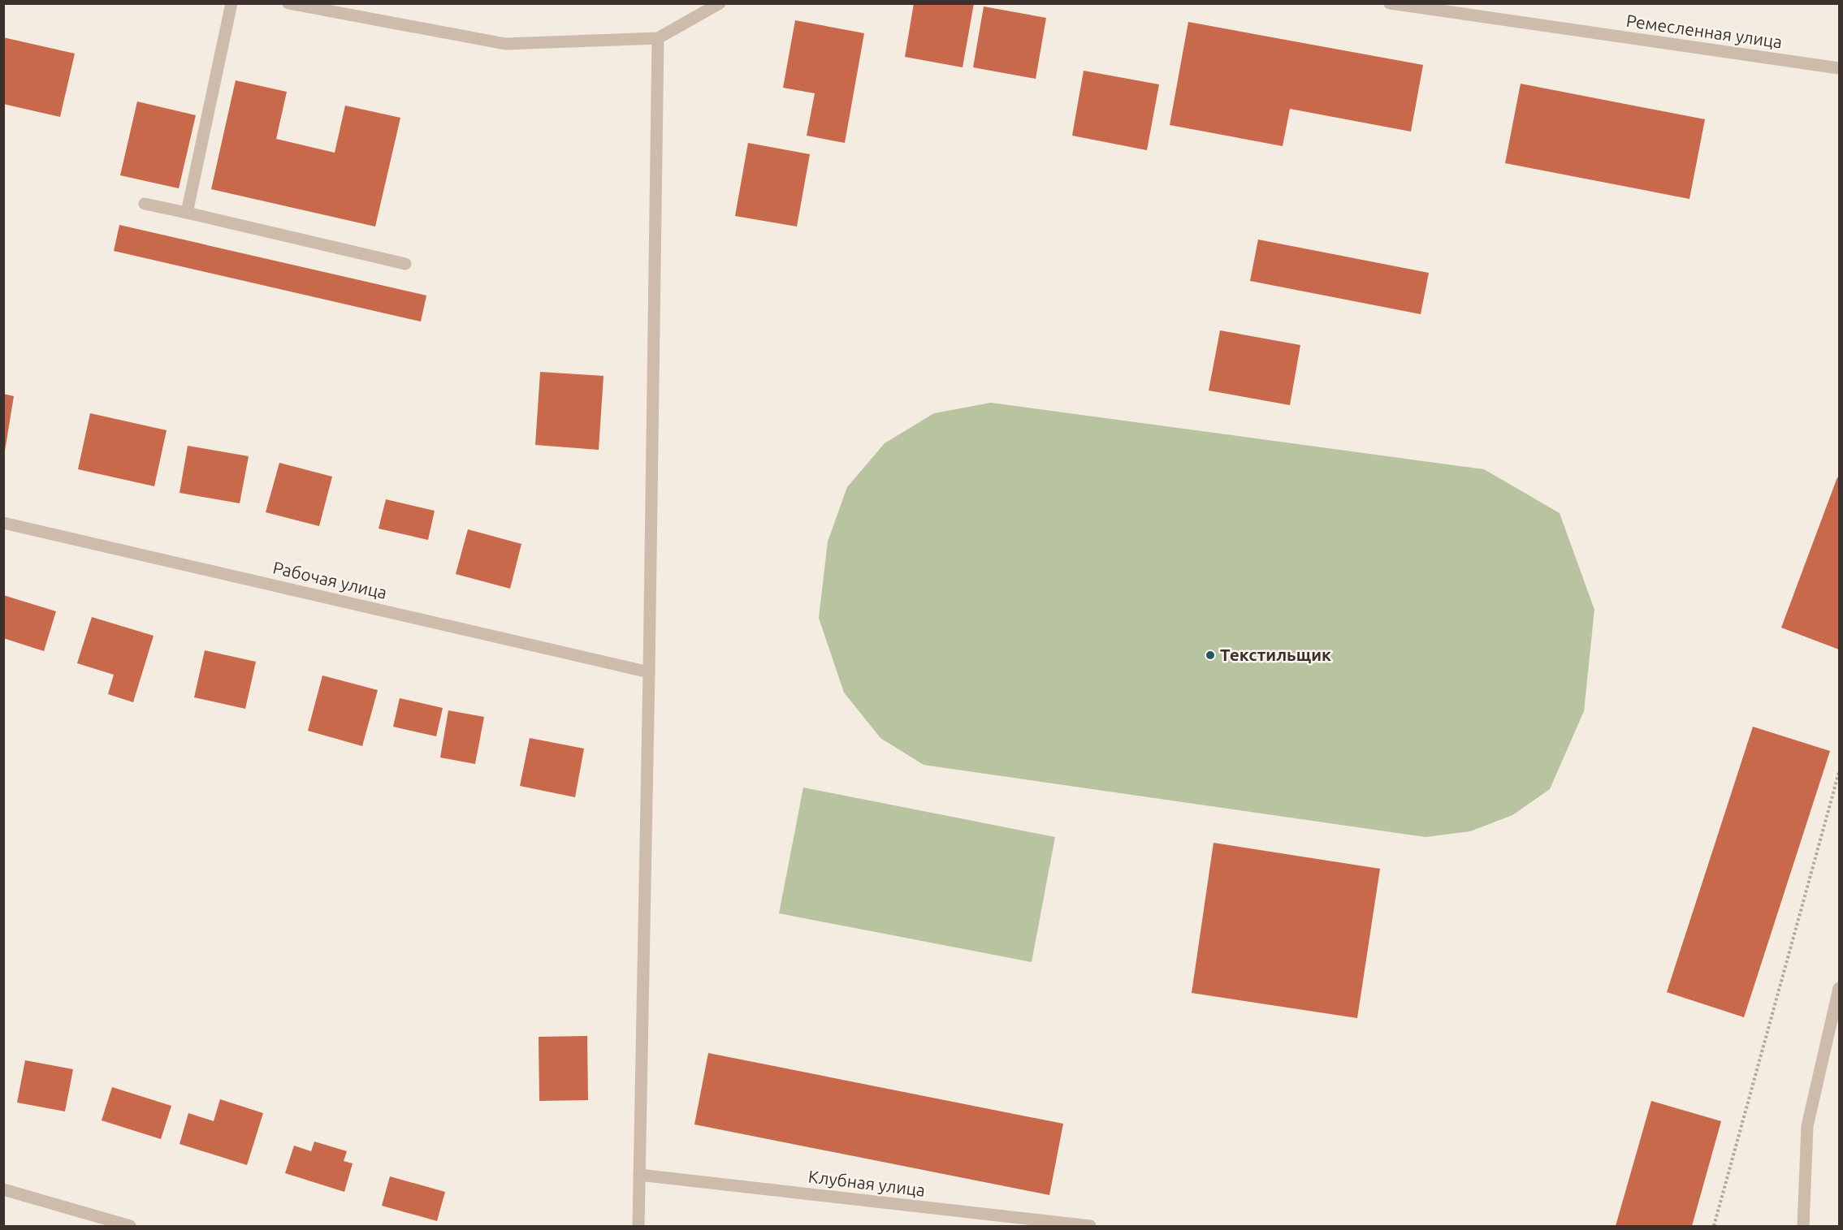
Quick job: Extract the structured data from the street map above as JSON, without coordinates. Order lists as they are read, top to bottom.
{
  "streets": {
    "street": ["Ремесленная улица", "Рабочая улица", "Клубная улица"]
  },
  "places": ["Текстильщик"]
}
